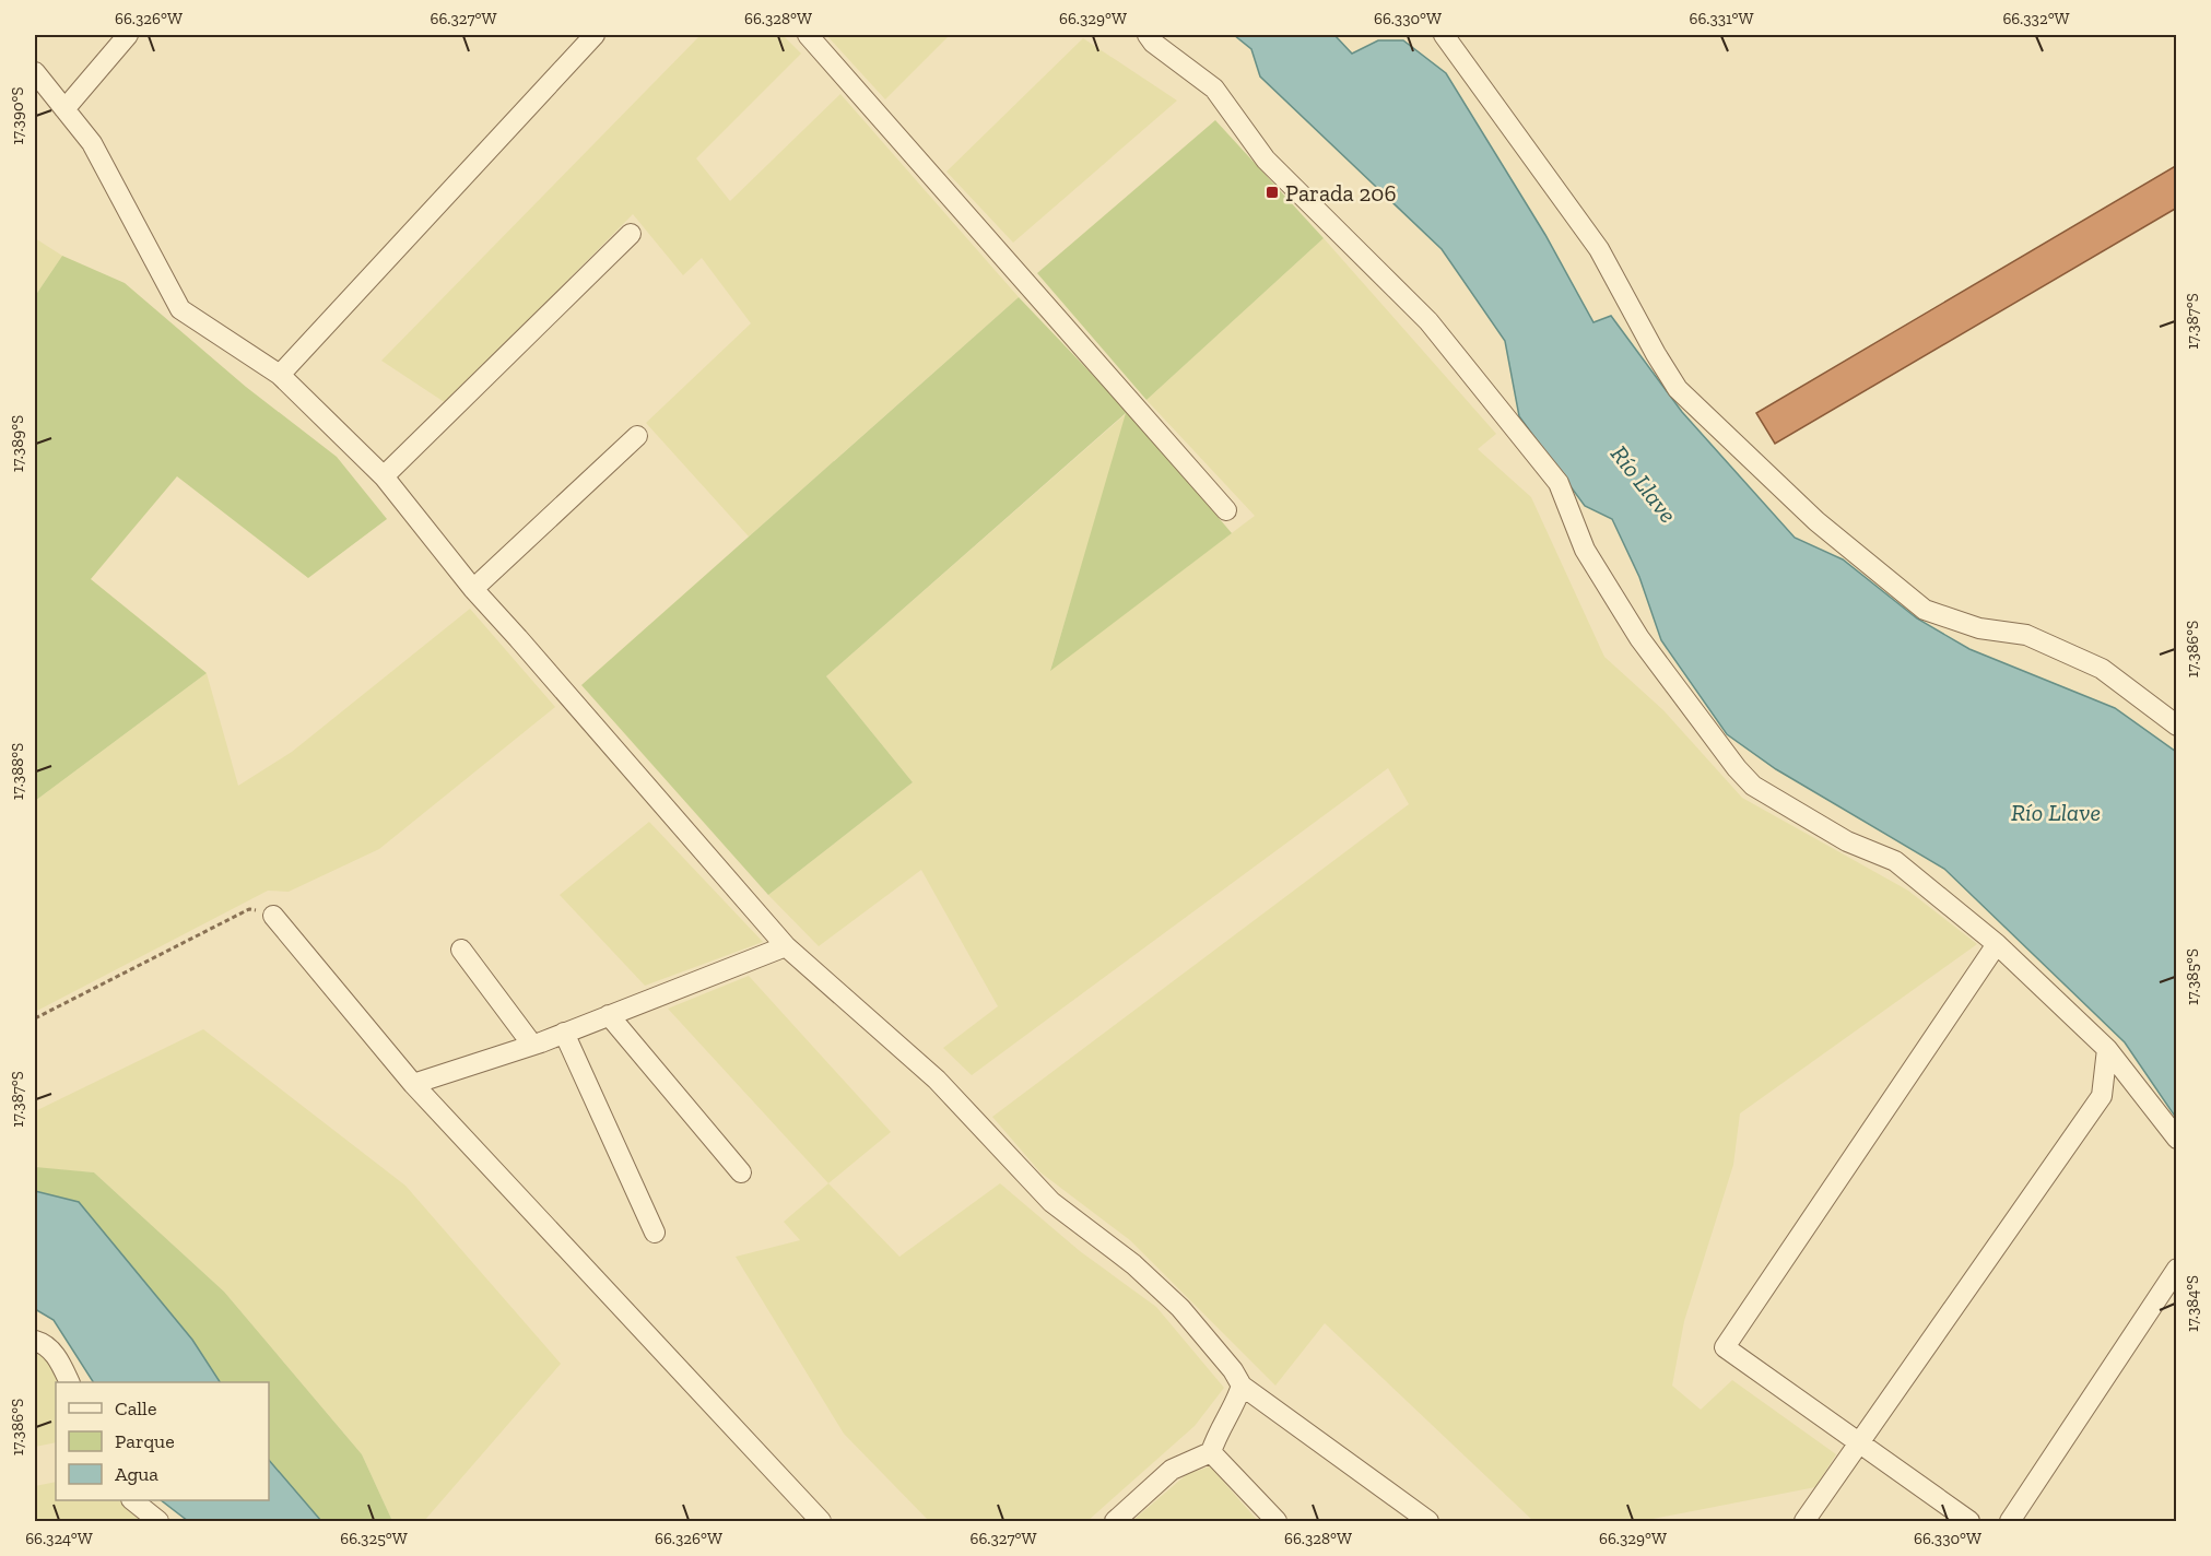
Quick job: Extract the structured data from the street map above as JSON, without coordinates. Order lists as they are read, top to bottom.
{
  "water": ["Río Llave"],
  "places": {
    "transit": ["Parada 206"]
  },
  "legend": ["Calle", "Parque", "Agua"],
  "coordinates": [
    "66.326°W",
    "66.327°W",
    "66.328°W",
    "66.329°W",
    "66.330°W",
    "66.331°W",
    "66.332°W",
    "17.390°S",
    "17.387°S",
    "17.389°S",
    "17.386°S",
    "17.388°S",
    "17.385°S",
    "17.384°S",
    "66.324°W",
    "66.325°W"
  ]
}
